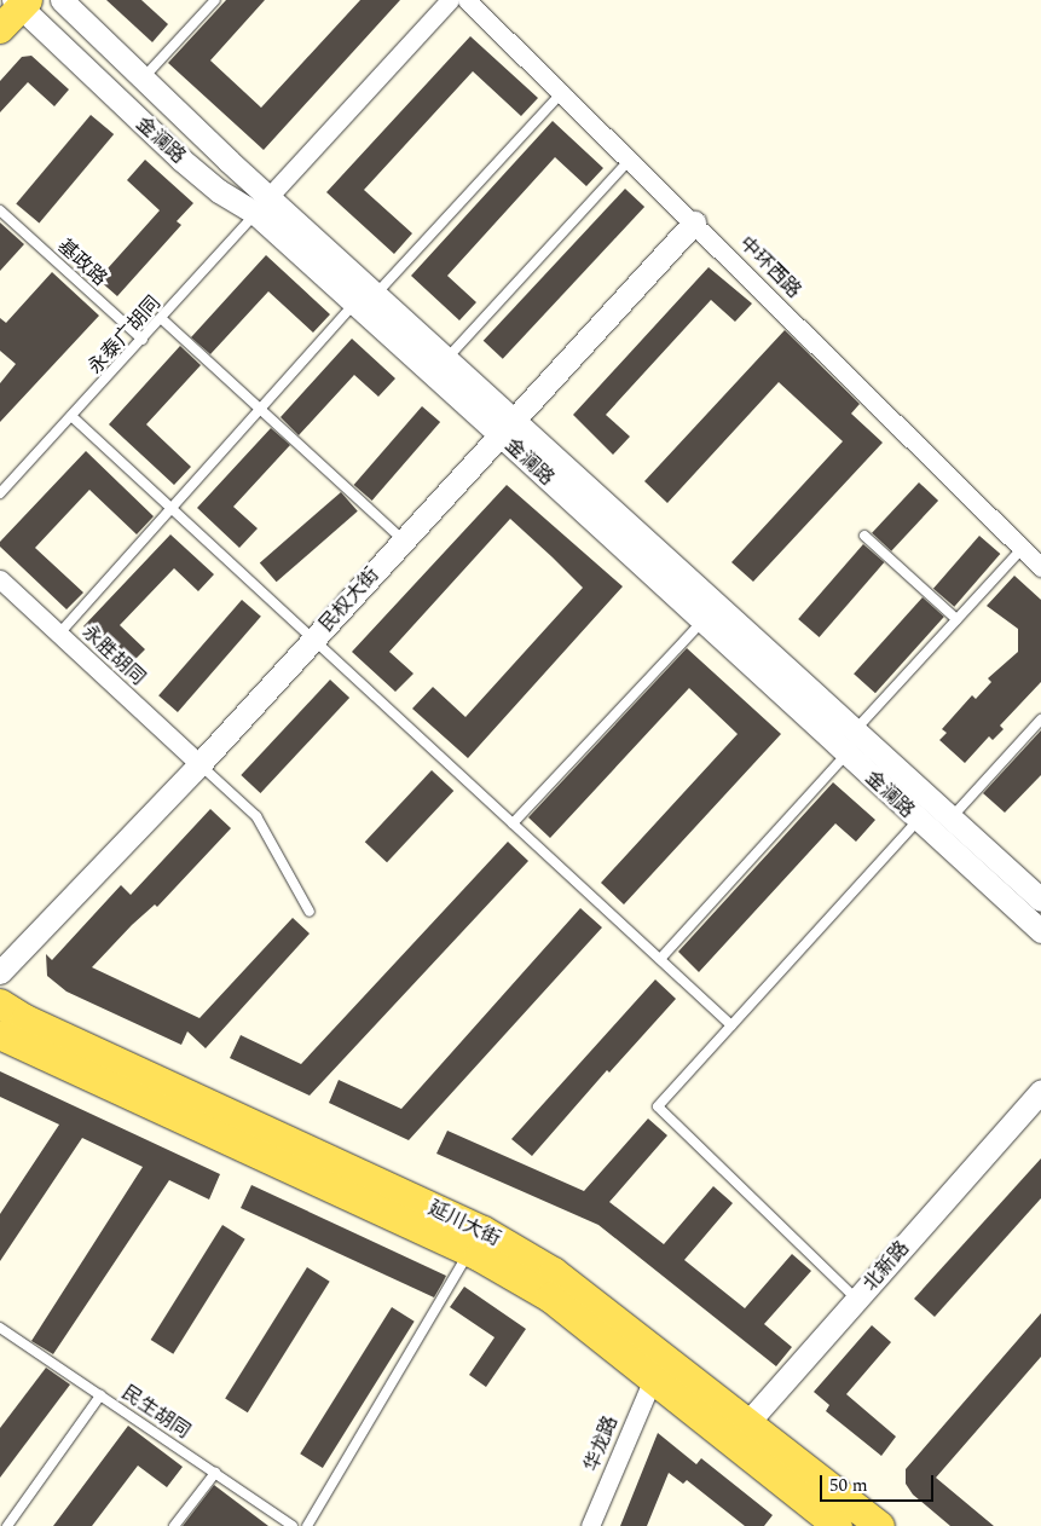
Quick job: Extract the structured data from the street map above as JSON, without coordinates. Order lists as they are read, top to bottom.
{
  "streets": {
    "main road": ["延川大街"],
    "street": [
      "金澜路",
      "中环西路",
      "民权大街",
      "永胜胡同",
      "北新路",
      "华龙路"
    ],
    "lane": ["基政路", "永泰广胡同", "民生胡同"]
  },
  "crossings": [
    ["金澜路", "永泰广胡同"],
    ["金澜路", "民权大街"],
    ["基政路", "永泰广胡同"],
    ["中环西路", "民权大街"],
    ["民权大街", "永胜胡同"],
    ["延川大街", "北新路"],
    ["延川大街", "华龙路"]
  ],
  "scale_bar": "50 m"
}
